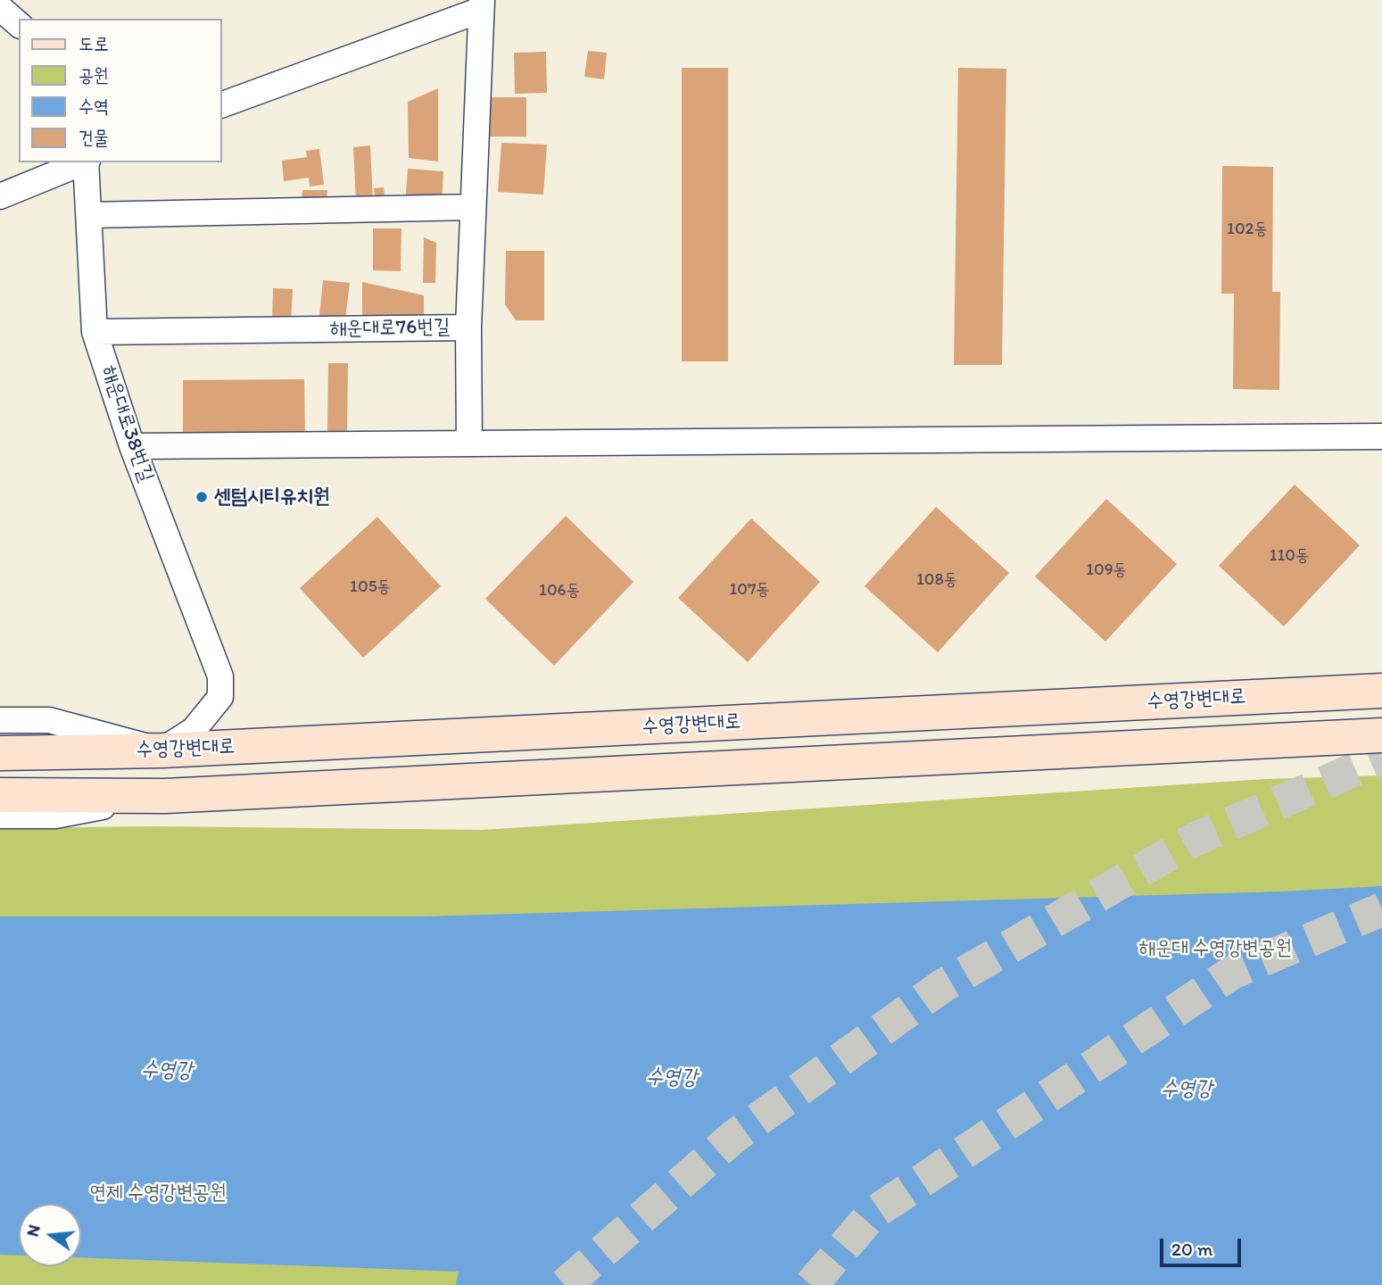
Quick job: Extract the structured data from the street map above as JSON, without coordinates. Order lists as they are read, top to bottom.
{
  "streets": {
    "main road": ["수영강변대로"],
    "street": ["해운대로76번길", "해운대로38번길"]
  },
  "crossings": [
    ["해운대로76번길", "해운대로38번길"],
    ["해운대로38번길", "수영강변대로"]
  ],
  "water": ["수영강"],
  "parks": ["해운대 수영강변공원", "연제 수영강변공원"],
  "places": ["센텀시티유치원"],
  "house_numbers": [
    "102동",
    "110동",
    "109동",
    "108동",
    "105동",
    "107동",
    "106동"
  ],
  "legend": [
    "도로",
    "공원",
    "수역",
    "건물"
  ],
  "scale_bar": "20 m",
  "north": "left"
}
